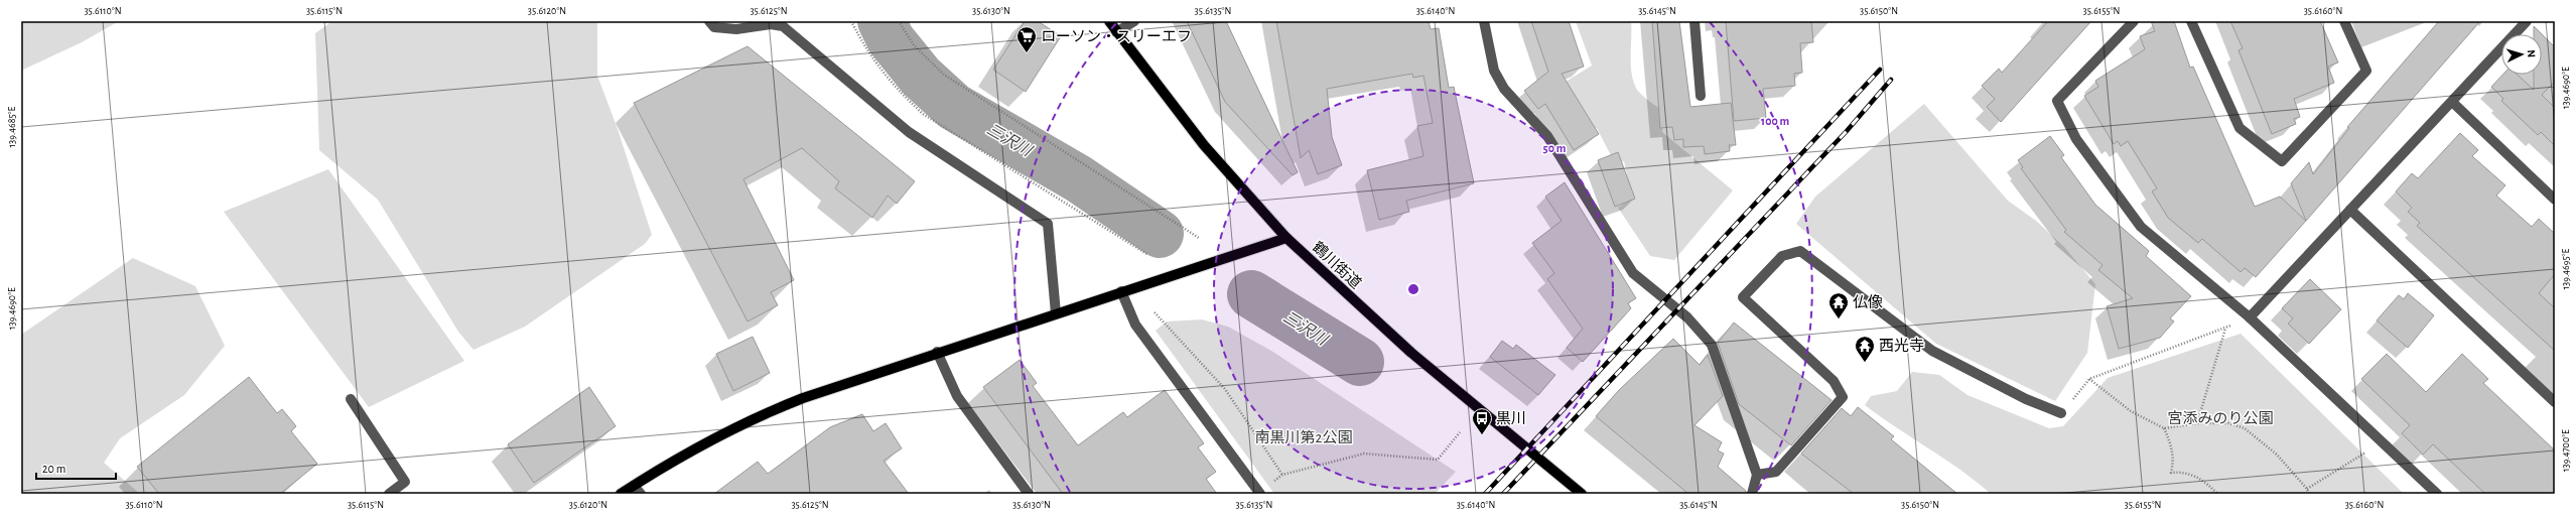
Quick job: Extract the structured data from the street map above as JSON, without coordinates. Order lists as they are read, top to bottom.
{
  "streets": {
    "main road": ["鶴川街道"]
  },
  "water": ["三沢川"],
  "parks": ["宮添みのり公園", "南黒川第2公園"],
  "places": {
    "supermarket": ["ローソン・スリーエフ"],
    "temple": ["仏像", "西光寺"],
    "bus stop": ["黒川"]
  },
  "scale_bar": "20 m",
  "north": "right",
  "coordinates": [
    "35.6110°N",
    "35.6115°N",
    "35.6120°N",
    "35.6125°N",
    "35.6130°N",
    "35.6135°N",
    "35.6140°N",
    "35.6145°N",
    "35.6150°N",
    "35.6155°N",
    "35.6160°N",
    "139.4690°E",
    "139.4685°E",
    "139.4695°E",
    "139.4700°E"
  ],
  "rings": ["100 m", "50 m"]
}
